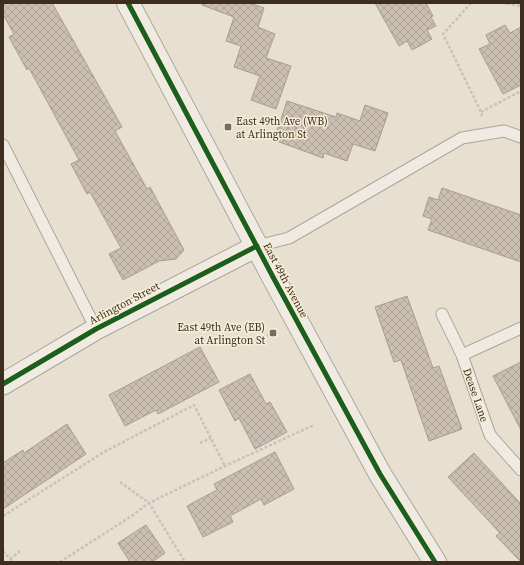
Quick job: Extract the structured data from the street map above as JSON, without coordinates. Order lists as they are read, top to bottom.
{
  "streets": {
    "street": ["East 49th Avenue", "Arlington Street"],
    "lane": ["Dease Lane"]
  },
  "crossings": [
    ["East 49th Avenue", "Arlington Street"]
  ],
  "places": {
    "transit": ["East 49th Ave (WB) at Arlington St", "East 49th Ave (EB) at Arlington St"]
  }
}
